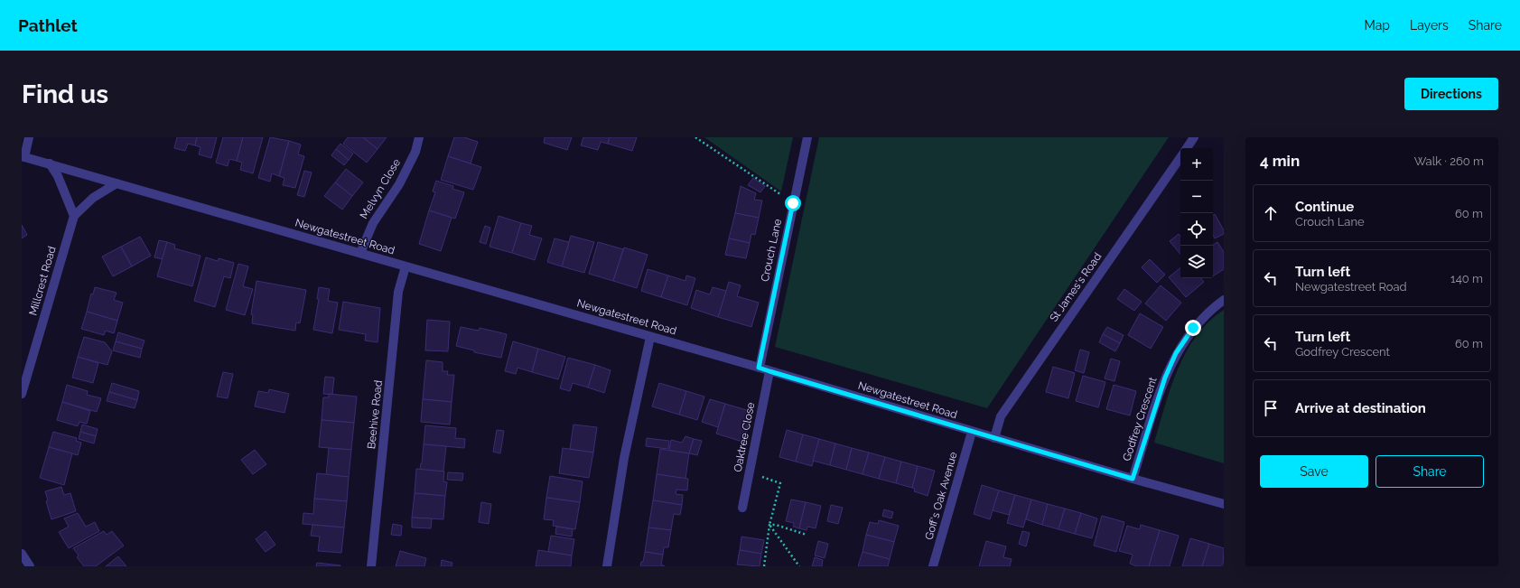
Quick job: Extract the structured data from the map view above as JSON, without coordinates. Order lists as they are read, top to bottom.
{
  "streets": {
    "street": [
      "Melvyn Close",
      "Newgatestreet Road",
      "Crouch Lane",
      "Millcrest Road",
      "St James's Road",
      "Beehive Road",
      "Godfrey Crescent",
      "Oaktree Close",
      "Goff's Oak Avenue"
    ]
  },
  "crossings": [
    ["Melvyn Close", "Newgatestreet Road"],
    ["Newgatestreet Road", "Crouch Lane"],
    ["Newgatestreet Road", "Millcrest Road"],
    ["Newgatestreet Road", "St James's Road"],
    ["Newgatestreet Road", "Beehive Road"],
    ["Newgatestreet Road", "Godfrey Crescent"],
    ["Newgatestreet Road", "Oaktree Close"],
    ["Newgatestreet Road", "Goff's Oak Avenue"]
  ],
  "page": {
    "header": "Pathlet",
    "nav": ["Map", "Layers", "Share"],
    "buttons": [
      "Directions",
      ["Save", "Share"]
    ],
    "title": "Find us",
    "heading": ["4 min", "Walk · 260 m"],
    "map_buttons": ["+", "−"],
    "list": [
      ["Continue", "Crouch Lane", "60 m"],
      ["Turn left", "Newgatestreet Road", "140 m"],
      ["Turn left", "Godfrey Crescent", "60 m"],
      "Arrive at destination"
    ]
  }
}
